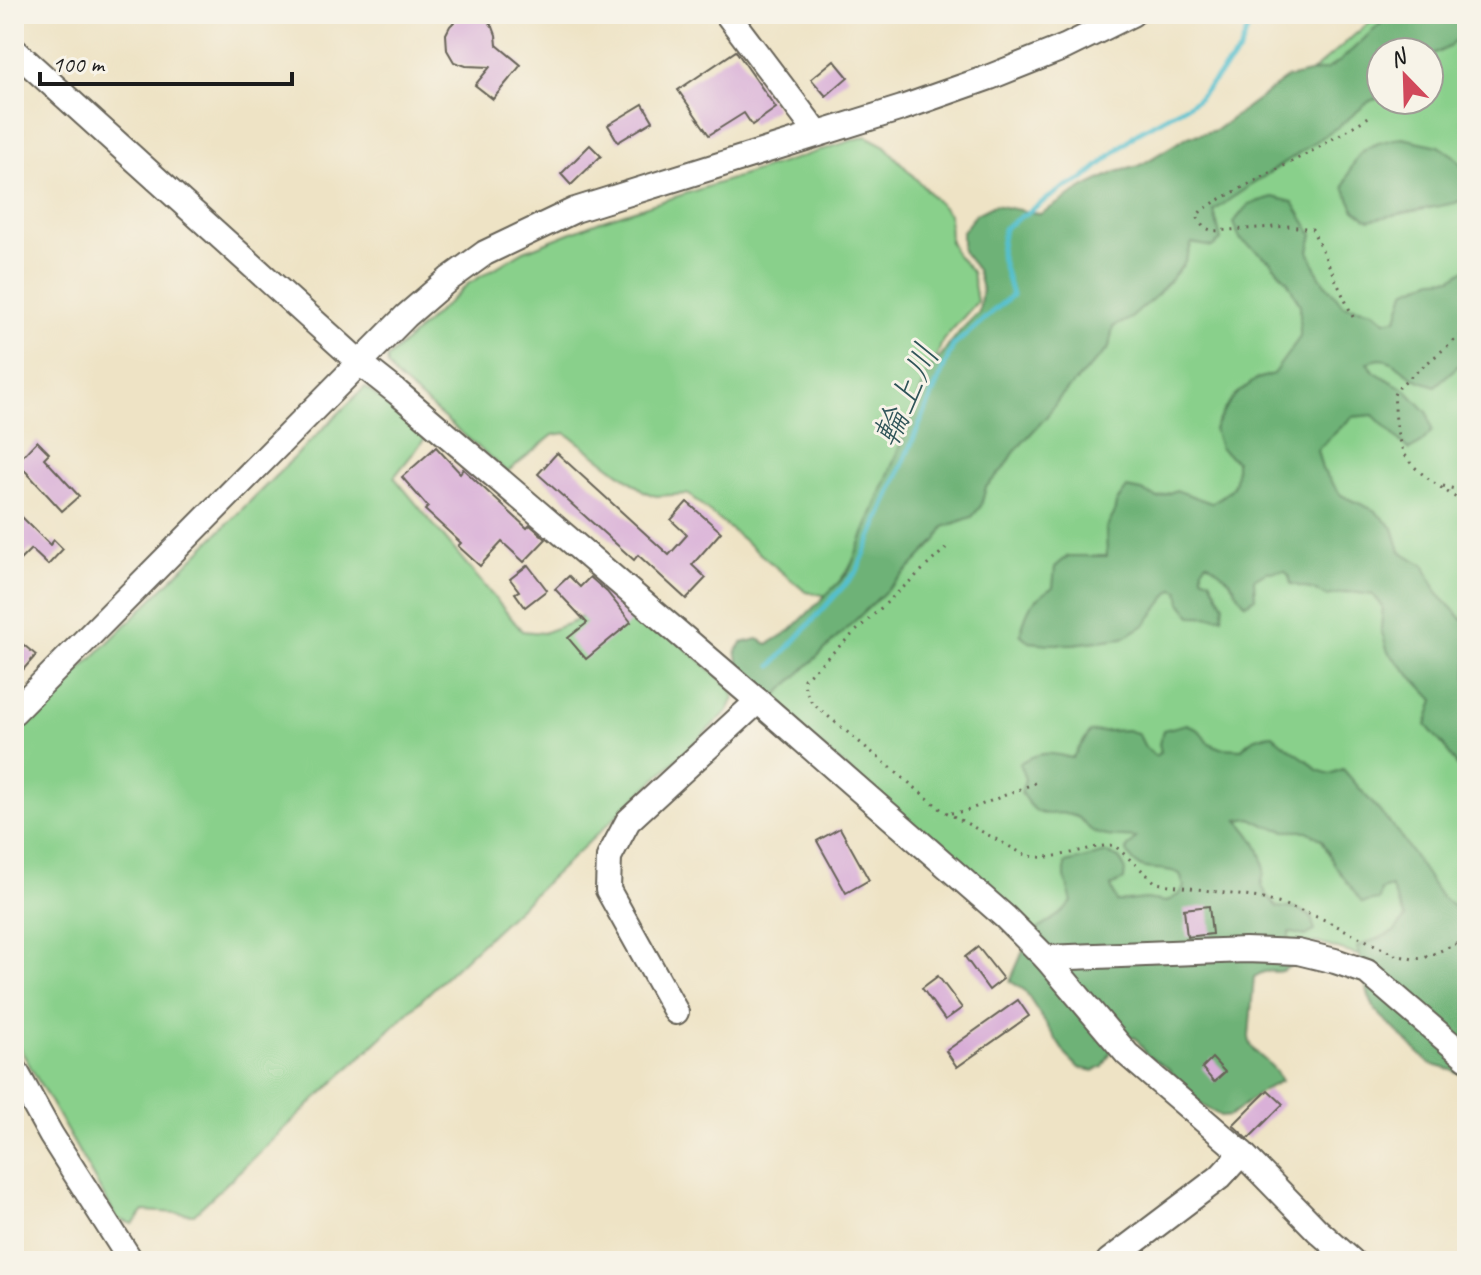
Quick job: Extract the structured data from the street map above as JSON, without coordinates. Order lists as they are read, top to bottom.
{
  "water": ["輪上川"],
  "scale_bar": "100 m",
  "north": "top left"
}
